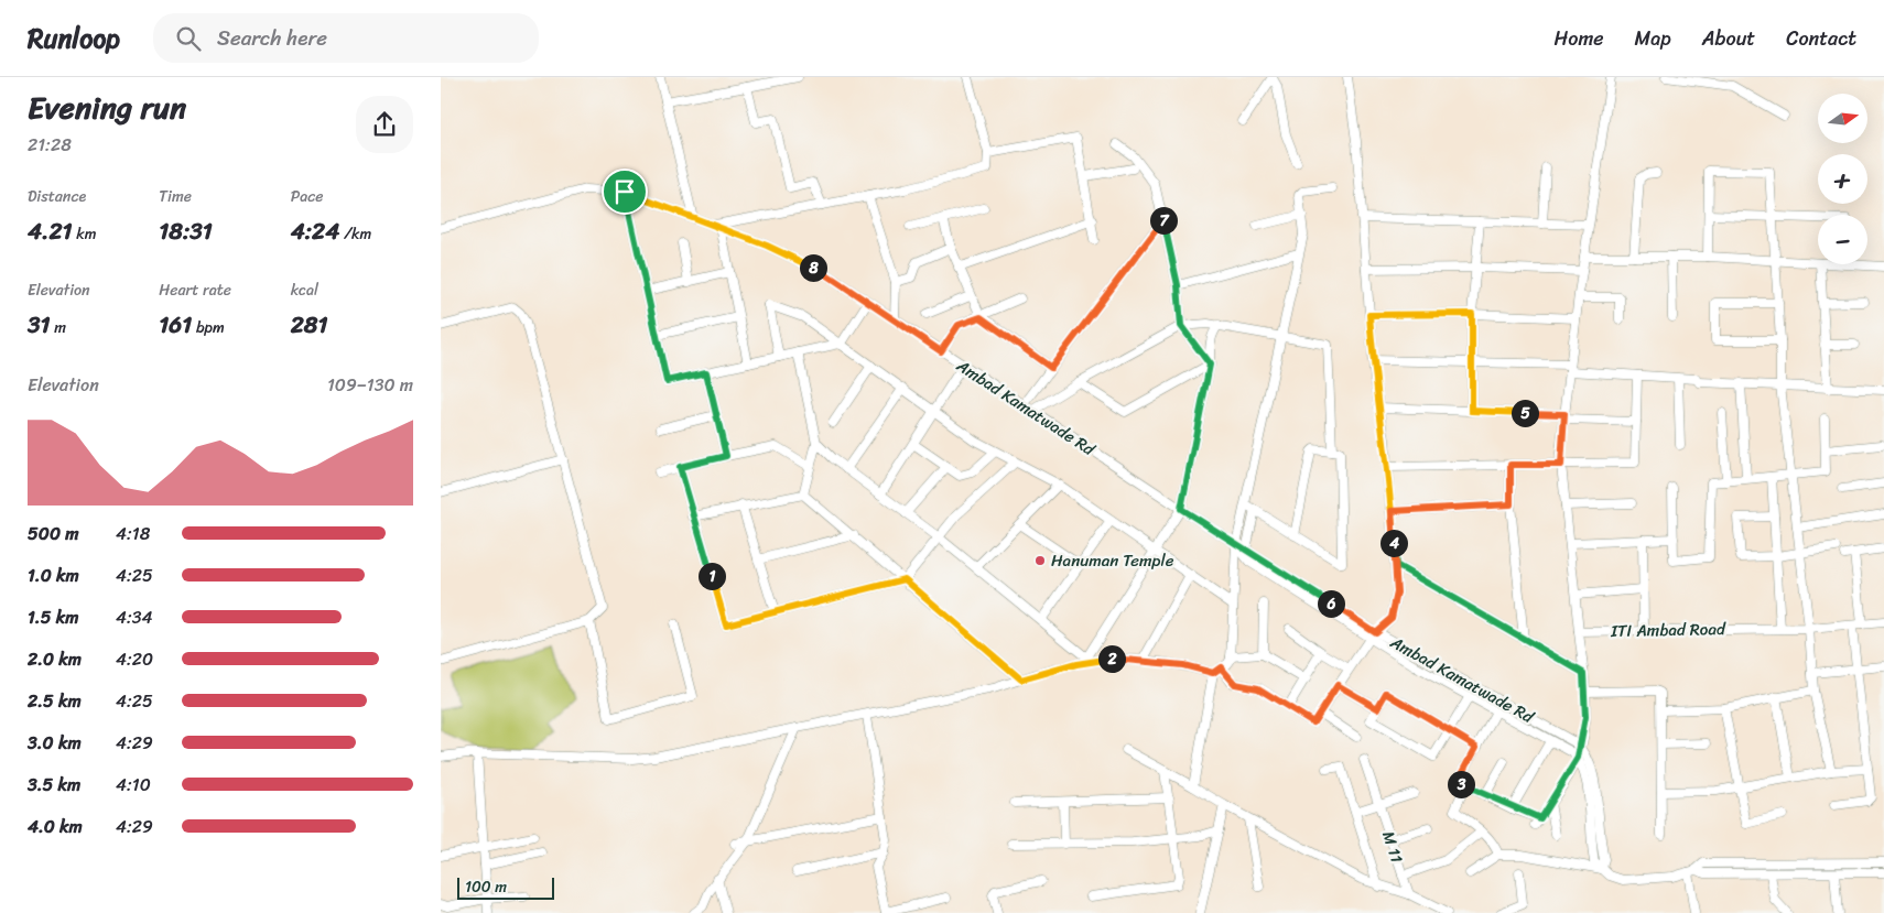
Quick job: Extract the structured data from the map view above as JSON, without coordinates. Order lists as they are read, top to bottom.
{
  "streets": {
    "street": ["Ambad Kamatwade Rd", "ITI Ambad Road", "M 11"]
  },
  "places": ["Hanuman Temple"],
  "scale_bar": "100 m",
  "north": "right",
  "page": {
    "header": "Runloop",
    "search": "Search here",
    "nav": [
      "Home",
      "Map",
      "About",
      "Contact"
    ],
    "heading": ["Evening run", "21:28"],
    "map_buttons": ["+", "−"],
    "stats": [
      ["Distance", "4.21 km"],
      ["Time", "18:31"],
      ["Pace", "4:24 /km"],
      ["Elevation", "31 m"],
      ["Heart rate", "161 bpm"],
      ["kcal", "281"]
    ],
    "pins": [
      "7",
      "8",
      "5",
      "4",
      "1",
      "6",
      "2",
      "3"
    ],
    "chart": ["Elevation", "109–130 m"],
    "list": [
      {
        "name": "500 m",
        "note": "4:18"
      },
      {
        "name": "1.0 km",
        "note": "4:25"
      },
      {
        "name": "1.5 km",
        "note": "4:34"
      },
      {
        "name": "2.0 km",
        "note": "4:20"
      },
      {
        "name": "2.5 km",
        "note": "4:25"
      },
      {
        "name": "3.0 km",
        "note": "4:29"
      },
      {
        "name": "3.5 km",
        "note": "4:10"
      },
      {
        "name": "4.0 km",
        "note": "4:29"
      }
    ],
    "scale": "100 m"
  }
}
